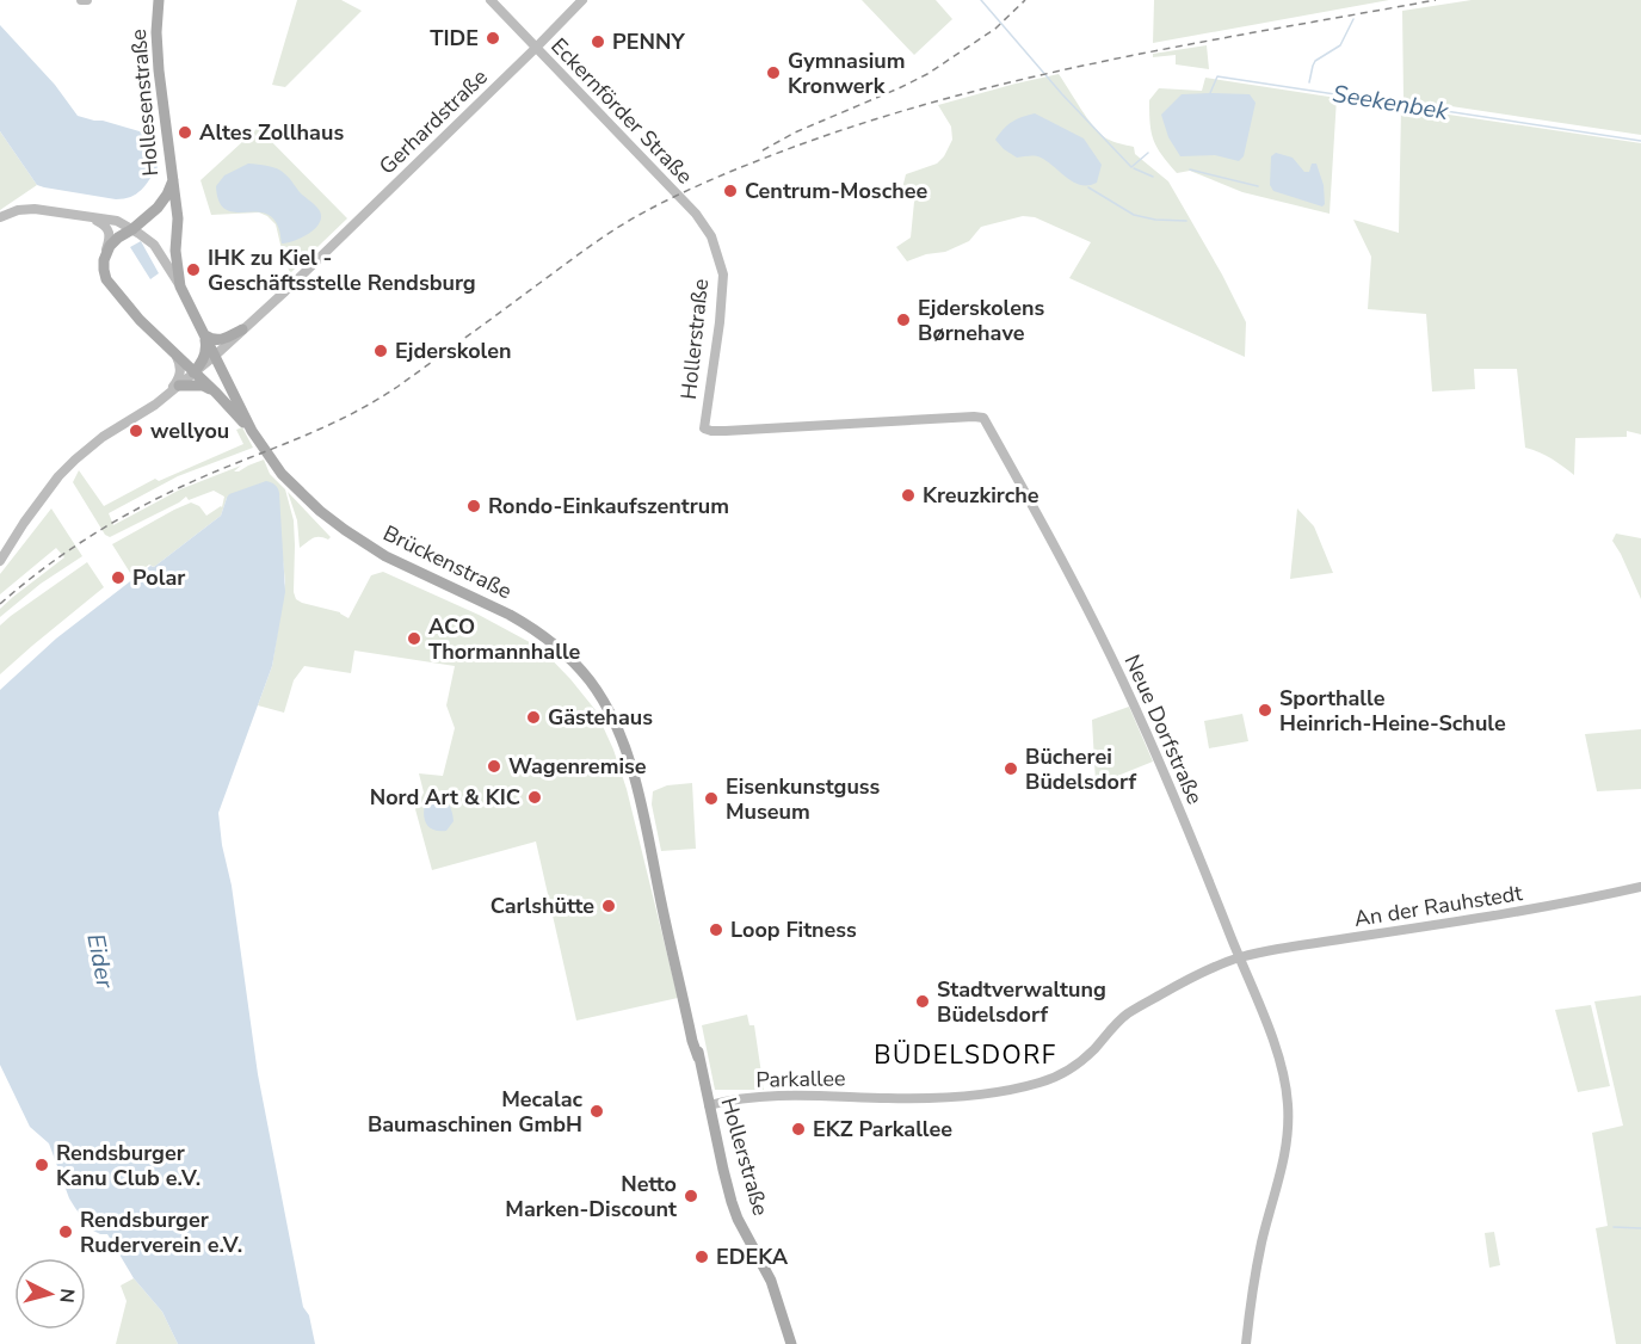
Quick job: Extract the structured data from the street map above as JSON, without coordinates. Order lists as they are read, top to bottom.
{
  "streets": {
    "main road": ["Hollesenstraße", "Hollerstraße", "Brückenstraße"],
    "street": [
      "Eckernförder Straße",
      "Gerhardstraße",
      "Neue Dorfstraße",
      "An der Rauhstedt",
      "Parkallee"
    ]
  },
  "crossings": [
    ["Hollesenstraße", "Brückenstraße"],
    ["Eckernförder Straße", "Gerhardstraße"],
    ["Eckernförder Straße", "Hollerstraße"],
    ["Gerhardstraße", "Brückenstraße"],
    ["Hollerstraße", "Brückenstraße"],
    ["Hollerstraße", "Neue Dorfstraße"],
    ["Hollerstraße", "Parkallee"],
    ["Neue Dorfstraße", "An der Rauhstedt"],
    ["Neue Dorfstraße", "Parkallee"],
    ["An der Rauhstedt", "Parkallee"]
  ],
  "districts": ["BÜDELSDORF"],
  "water": ["Seekenbek", "Eider"],
  "places": [
    "TIDE",
    "PENNY",
    "Gymnasium Kronwerk",
    "Altes Zollhaus",
    "Centrum-Moschee",
    "IHK zu Kiel - Geschäftsstelle Rendsburg",
    "Ejderskolens Børnehave",
    "Ejderskolen",
    "wellyou",
    "Kreuzkirche",
    "Rondo-Einkaufszentrum",
    "Polar",
    "ACO Thormannhalle",
    "Sporthalle Heinrich-Heine-Schule",
    "Gästehaus",
    "Wagenremise",
    "Bücherei Büdelsdorf",
    "Nord Art & KIC",
    "Eisenkunstguss Museum",
    "Carlshütte",
    "Loop Fitness",
    "Stadtverwaltung Büdelsdorf",
    "Mecalac Baumaschinen GmbH",
    "EKZ Parkallee",
    "Rendsburger Kanu Club e.V.",
    "Netto Marken-Discount",
    "Rendsburger Ruderverein e.V.",
    "EDEKA"
  ],
  "north": "right"
}
